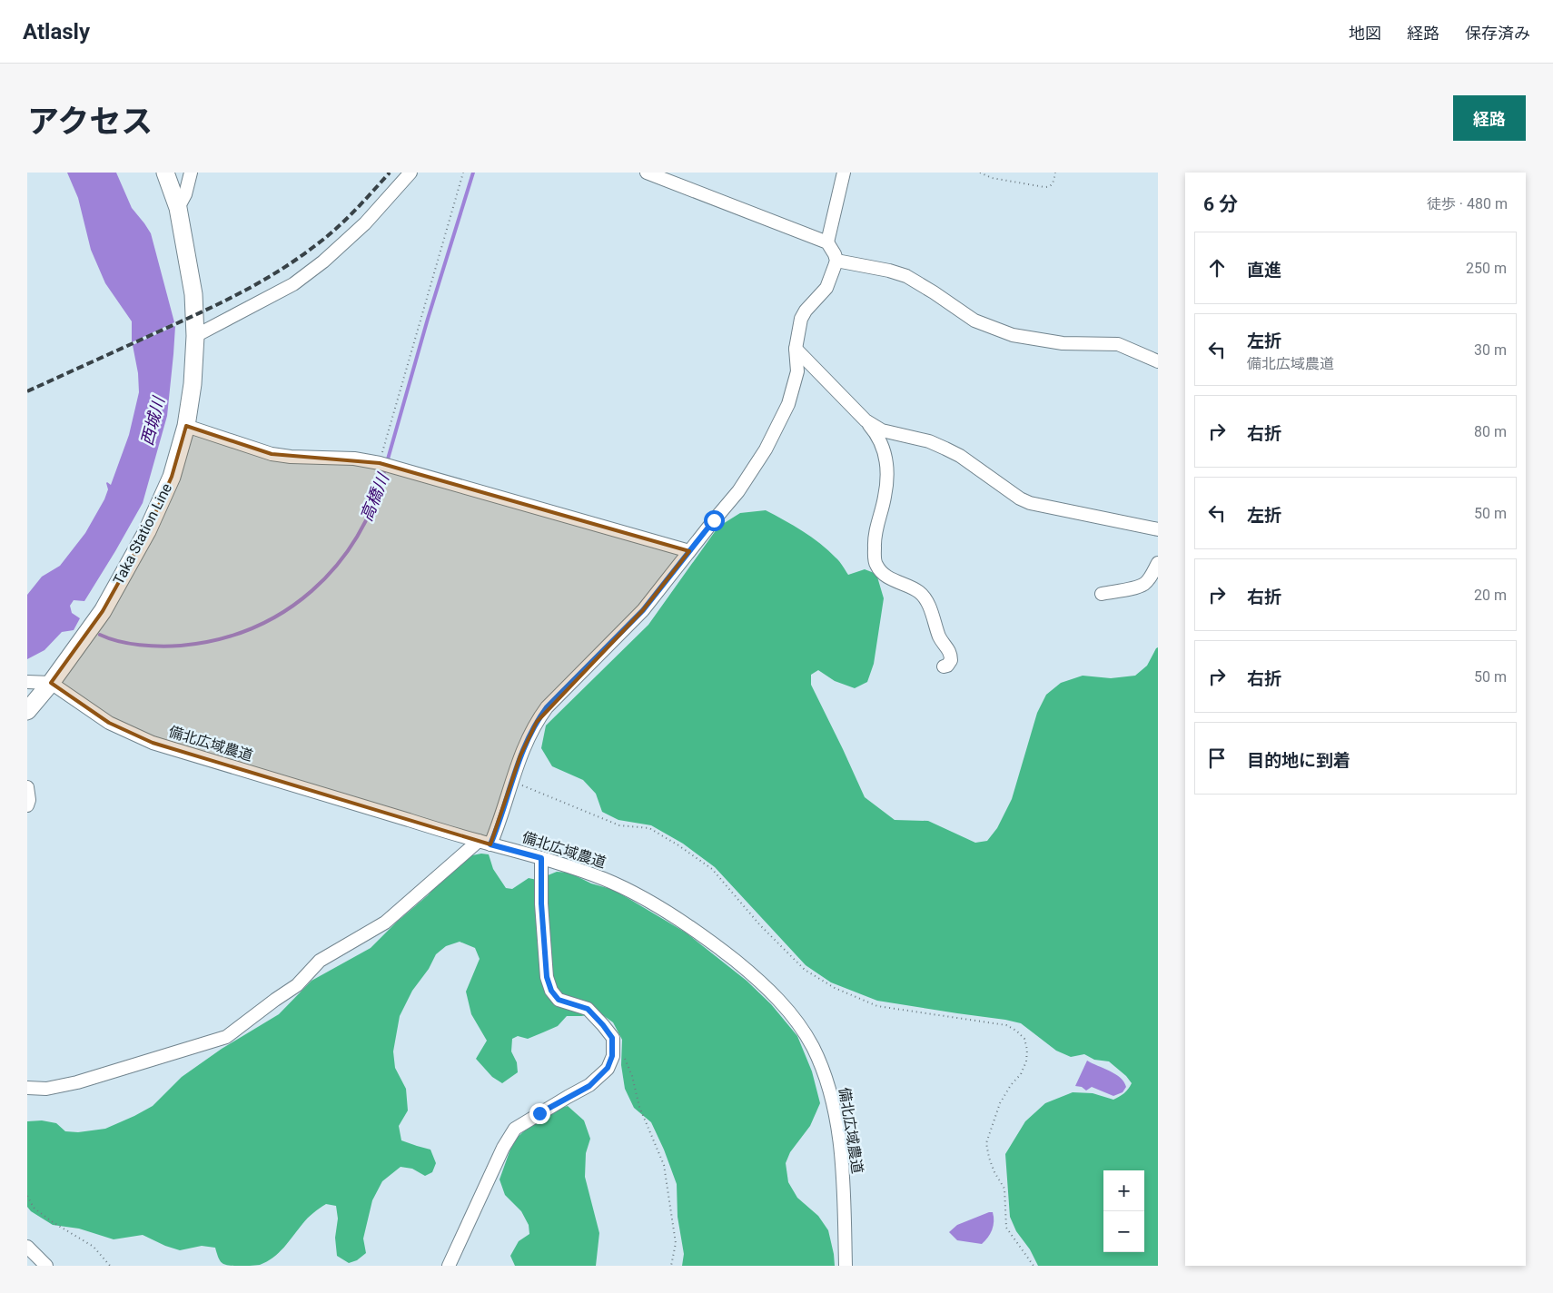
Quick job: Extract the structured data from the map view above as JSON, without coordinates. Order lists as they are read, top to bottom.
{
  "streets": {
    "main road": ["Taka Station Line"],
    "street": ["備北広域農道"]
  },
  "crossings": [
    ["Taka Station Line", "備北広域農道"]
  ],
  "water": ["西城川", "高橋川"],
  "page": {
    "header": "Atlasly",
    "nav": ["地図", "経路", "保存済み"],
    "title": "アクセス",
    "buttons": "経路",
    "heading": ["6 分", "徒歩 · 480 m"],
    "list": [
      ["直進", "250 m"],
      ["左折", "備北広域農道", "30 m"],
      ["右折", "80 m"],
      ["左折", "50 m"],
      ["右折", "20 m"],
      ["右折", "50 m"],
      "目的地に到着"
    ],
    "map_buttons": ["+", "−"]
  }
}
